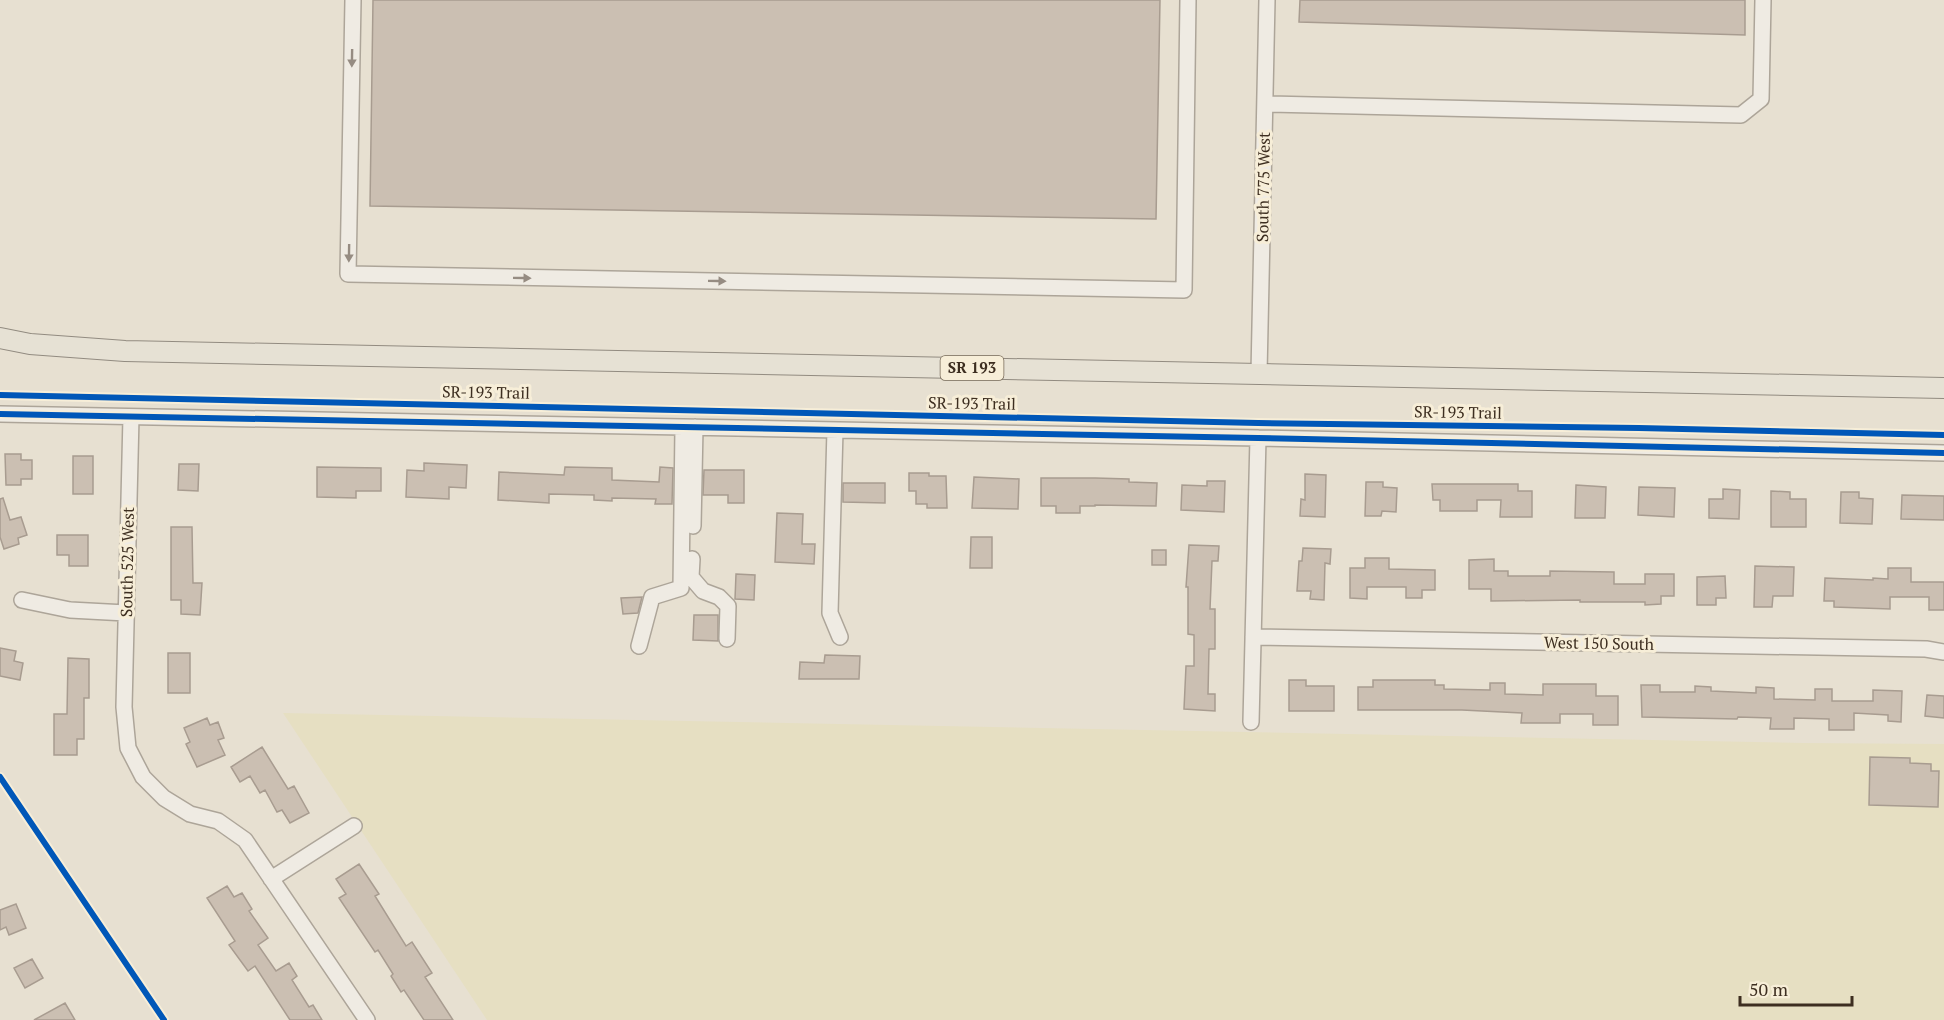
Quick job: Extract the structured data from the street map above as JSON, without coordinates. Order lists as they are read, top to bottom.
{
  "streets": {
    "main road": ["SR 193"],
    "street": ["South 775 West", "South 525 West", "West 150 South"],
    "cycle path": ["SR-193 Trail"]
  },
  "crossings": [
    ["South 775 West", "SR 193"]
  ],
  "scale_bar": "50 m"
}
